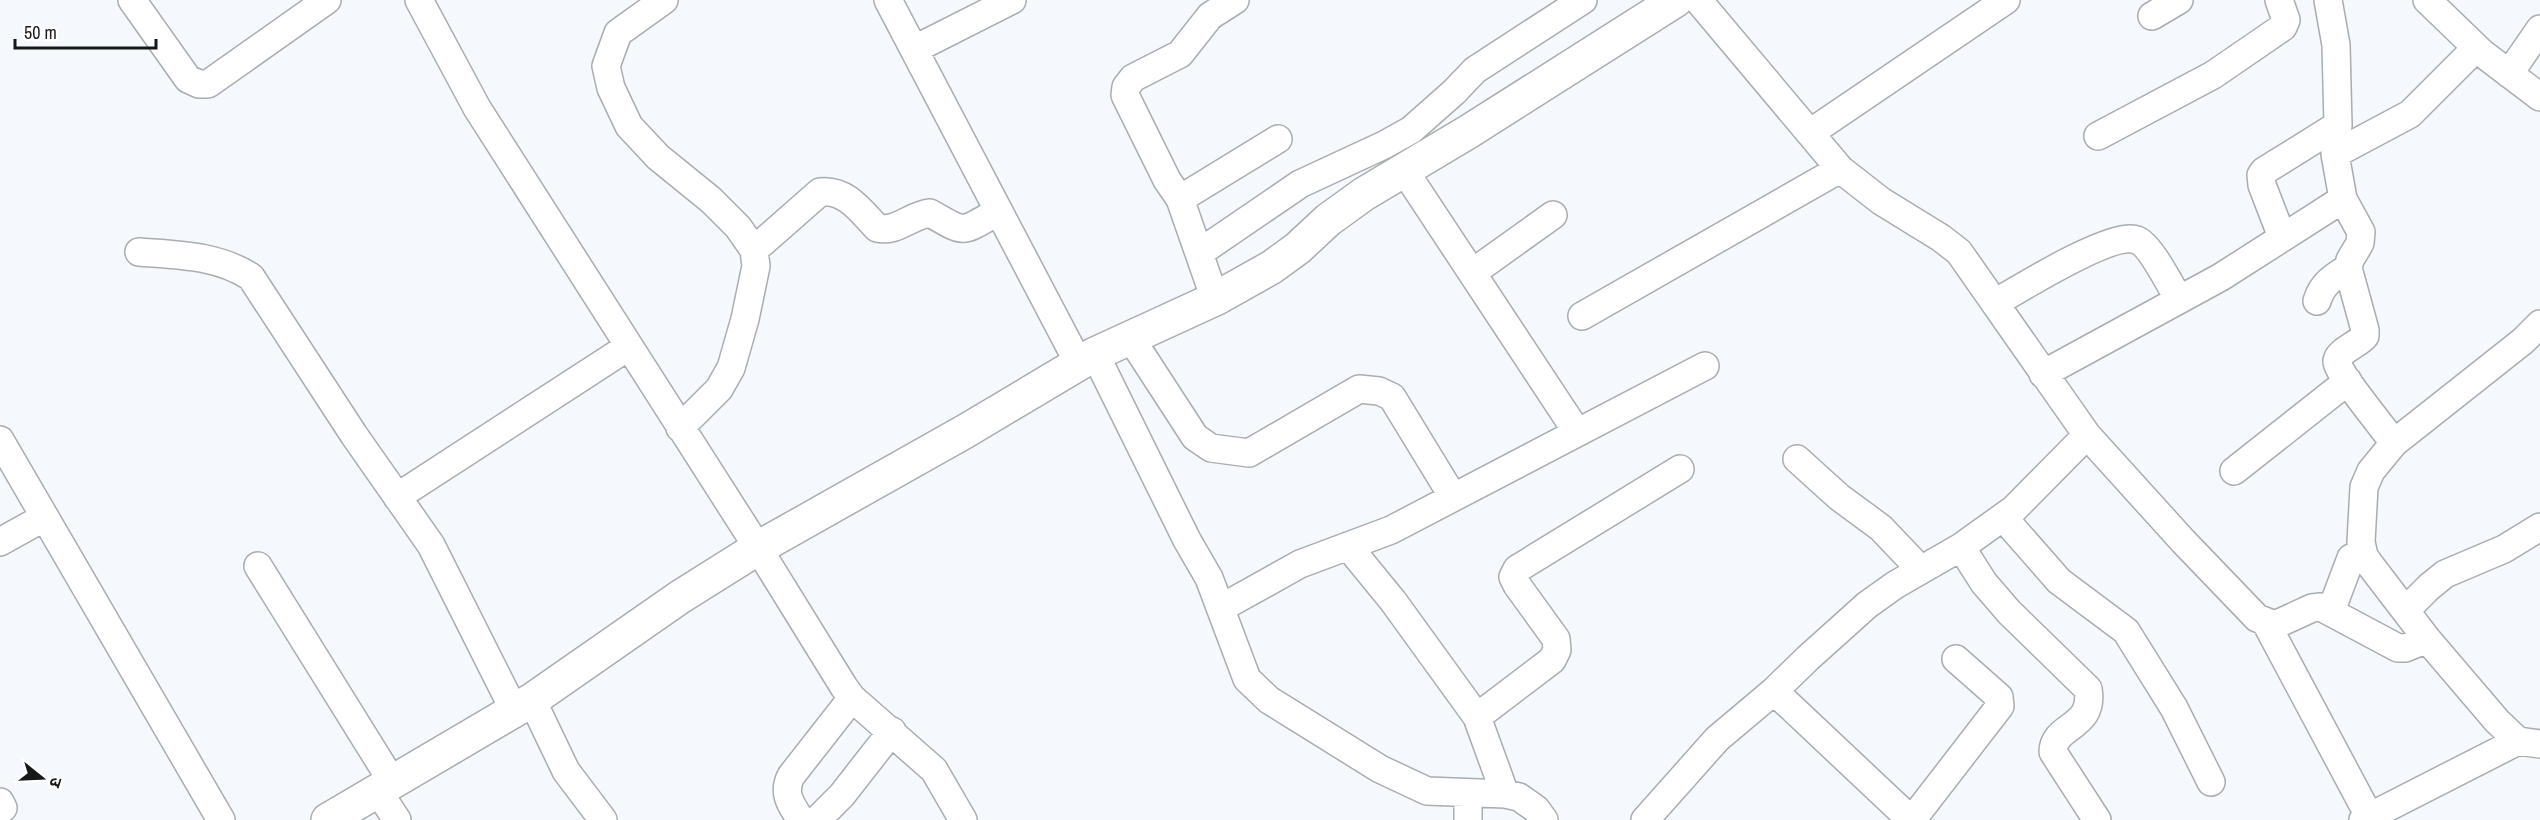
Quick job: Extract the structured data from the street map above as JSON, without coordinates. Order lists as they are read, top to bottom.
{
  "scale_bar": "50 m",
  "north": "right"
}
